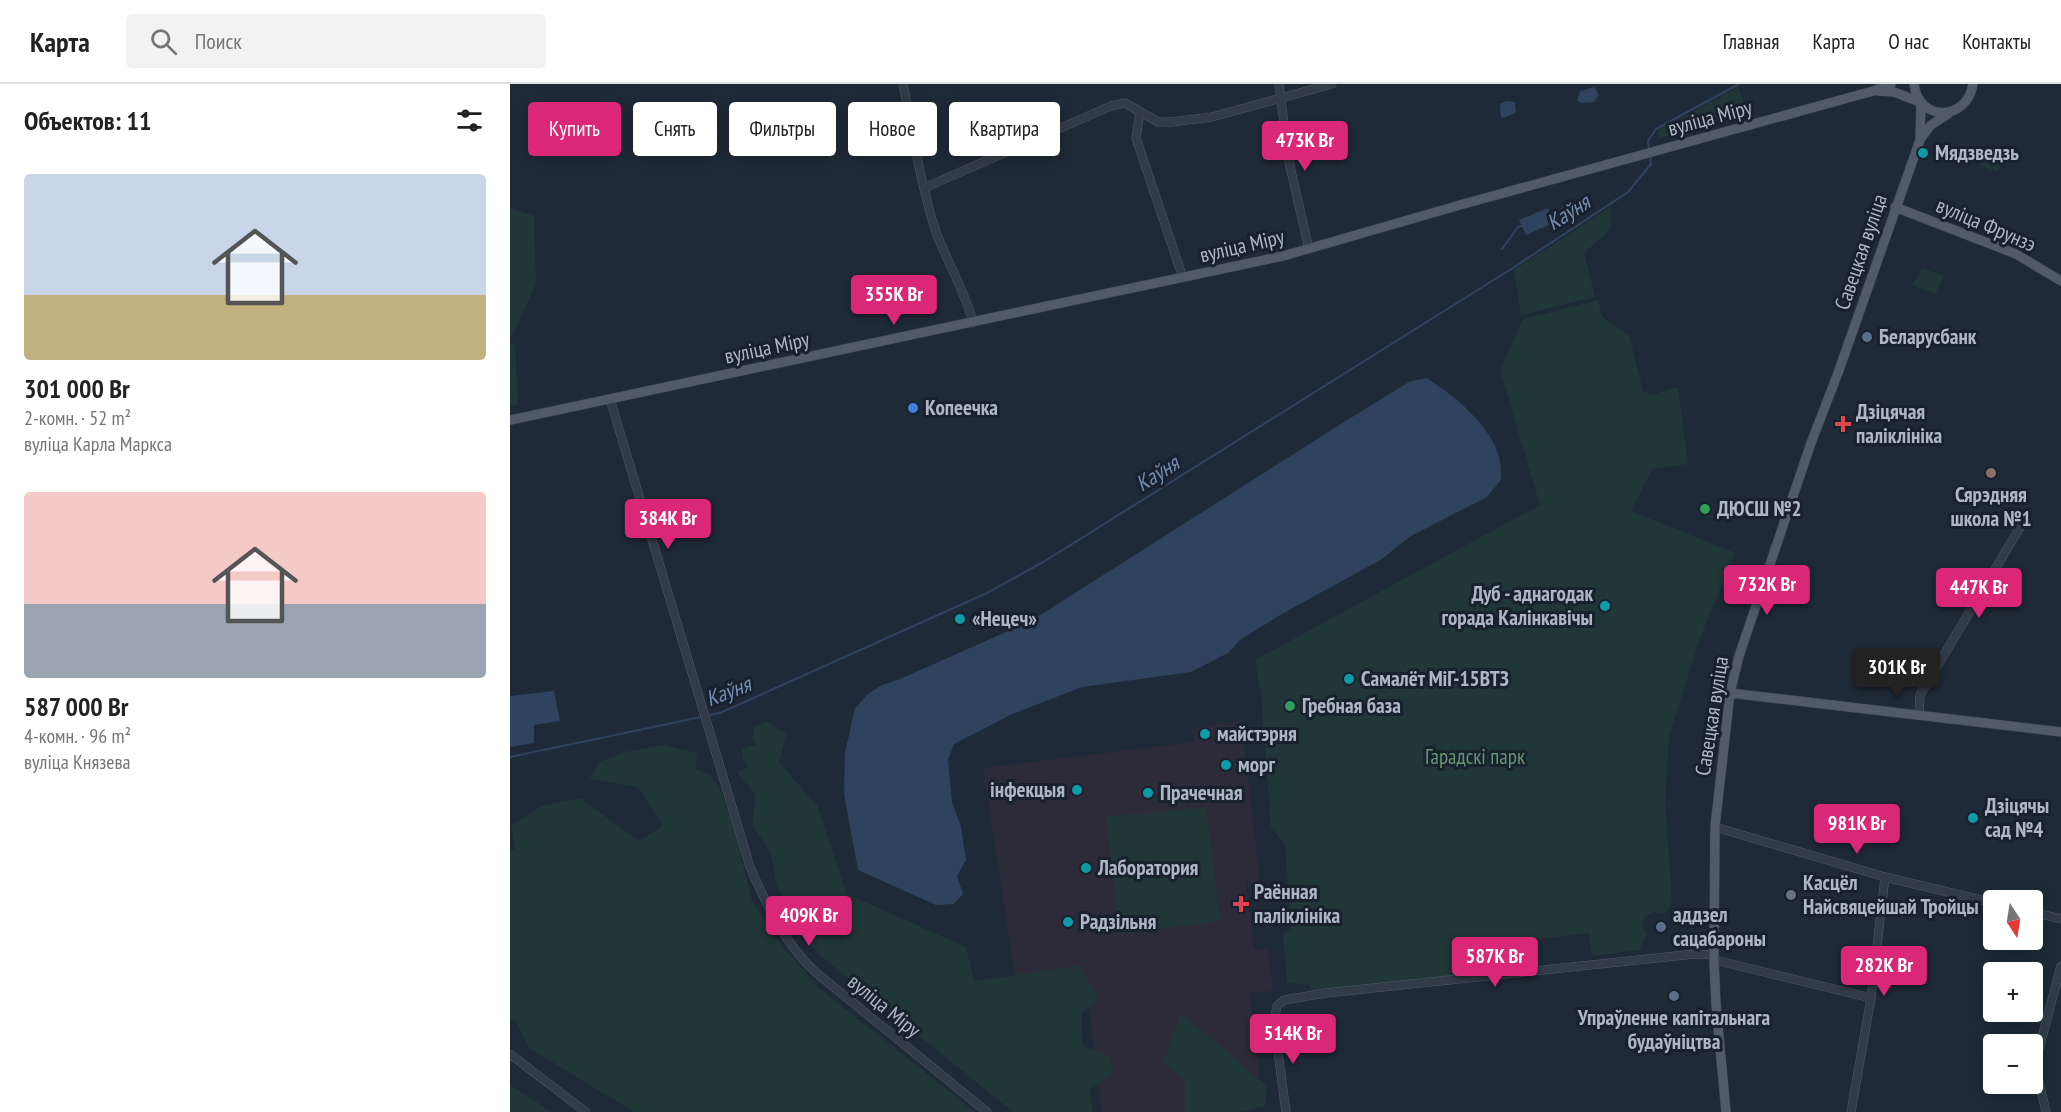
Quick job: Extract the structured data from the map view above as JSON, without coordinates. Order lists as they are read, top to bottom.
{
  "streets": {
    "main road": ["вуліца Міру", "вуліца Фрунзэ", "Савецкая вуліца"]
  },
  "crossings": [
    ["вуліца Міру", "Савецкая вуліца"],
    ["вуліца Фрунзэ", "Савецкая вуліца"]
  ],
  "water": ["Каўня"],
  "parks": ["Гарадскі парк"],
  "places": {
    "other": [
      "Мядзведзь",
      "Беларусбанк",
      "Копеечка",
      "Сярэдняя школа №1",
      "ДЮСШ №2",
      "Дуб - аднагодак горада Калінкавічы",
      "«Нецеч»",
      "Самалёт МіГ-15ВТЗ",
      "Гребная база",
      "майстэрня",
      "морг",
      "інфекцыя",
      "Прачечная",
      "Дзіцячы сад №4",
      "Лаборатория",
      "Касцёл Найсвяцейшай Тройцы",
      "Радзільня",
      "аддзел сацабароны",
      "Упраўленне капітальнага будаўніцтва"
    ],
    "health": ["Дзіцячая паліклініка", "Раённая паліклініка"]
  },
  "north": "bottom",
  "page": {
    "header": "Карта",
    "search": "Поиск",
    "nav": [
      "Главная",
      "Карта",
      "О нас",
      "Контакты"
    ],
    "heading": "Объектов: 11",
    "chip": [
      "Купить",
      "Снять",
      "Фильтры",
      "Новое",
      "Квартира"
    ],
    "price": [
      "473K Br",
      "355K Br",
      "384K Br",
      "732K Br",
      "447K Br",
      "301K Br",
      "981K Br",
      "409K Br",
      "587K Br",
      "282K Br",
      "514K Br"
    ],
    "list": [
      {
        "name": "301 000 Br",
        "note": "2-комн. · 52 m² · вуліца Карла Маркса"
      },
      {
        "name": "587 000 Br",
        "note": "4-комн. · 96 m² · вуліца Князева"
      }
    ],
    "map_buttons": ["+", "−"]
  }
}
